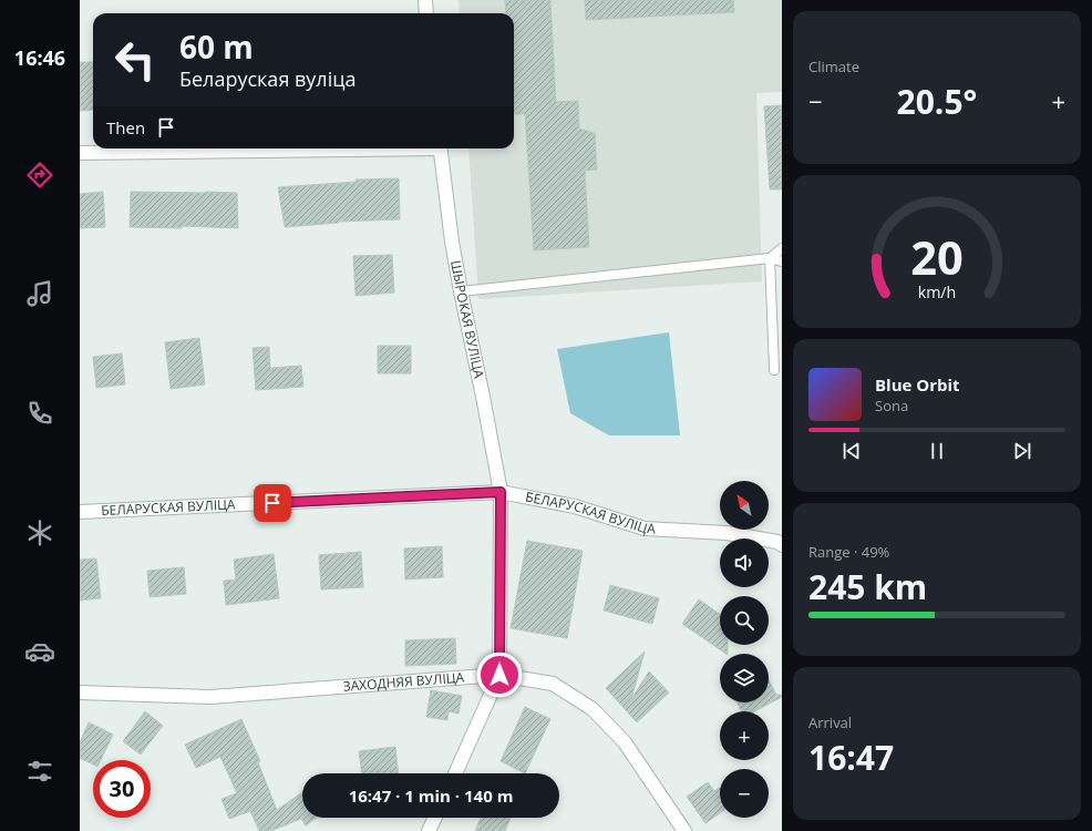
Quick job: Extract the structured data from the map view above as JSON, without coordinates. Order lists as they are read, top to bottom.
{
  "streets": {
    "street": ["ШЫРОКАЯ ВУЛІЦА", "БЕЛАРУСКАЯ ВУЛІЦА", "ЗАХОДНЯЯ ВУЛІЦА"]
  },
  "crossings": [
    ["ШЫРОКАЯ ВУЛІЦА", "БЕЛАРУСКАЯ ВУЛІЦА"],
    ["ШЫРОКАЯ ВУЛІЦА", "ЗАХОДНЯЯ ВУЛІЦА"]
  ],
  "north": "top left",
  "page": {
    "tabs": "16:46",
    "tile": [
      "Climate",
      ["Range · 49%", "245 km"],
      ["Arrival", "16:47"]
    ],
    "turn": ["60 m", "Беларуская вуліца"],
    "heat": ["−", "20.5°", "+"],
    "then": "Then",
    "song": ["Blue Orbit", "Sona"],
    "map_buttons": ["+", "−"],
    "limit": "30",
    "trip": "16:47 · 1 min · 140 m",
    "gauge": ["20", "km/h"]
  }
}
